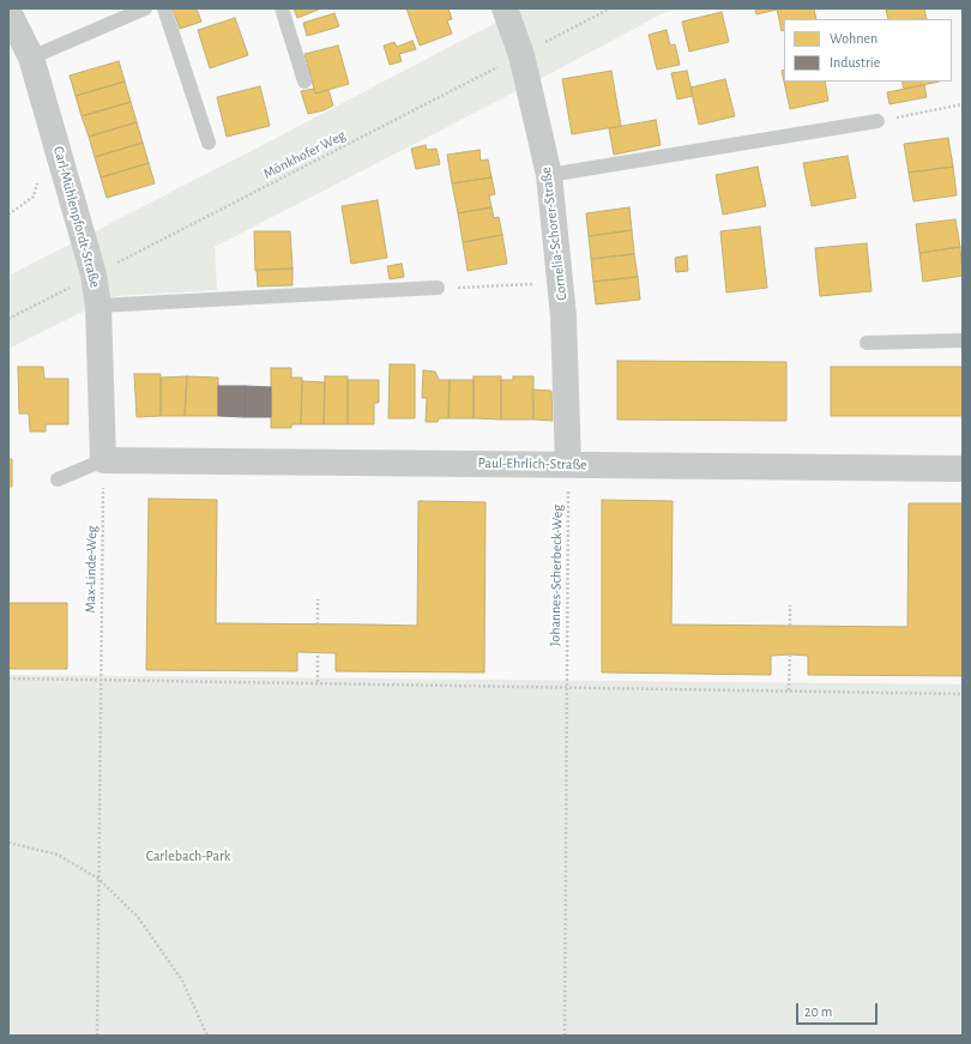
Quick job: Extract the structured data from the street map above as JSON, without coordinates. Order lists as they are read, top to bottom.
{
  "streets": {
    "street": ["Carl-Mühlenpfordt-Straße", "Cornelia-Schorer-Straße", "Paul-Ehrlich-Straße"],
    "path": ["Mönkhofer Weg", "Max-Linde-Weg", "Johannes-Scherbeck-Weg"]
  },
  "crossings": [
    ["Mönkhofer Weg", "Carl-Mühlenpfordt-Straße"],
    ["Mönkhofer Weg", "Cornelia-Schorer-Straße"],
    ["Carl-Mühlenpfordt-Straße", "Paul-Ehrlich-Straße"],
    ["Carl-Mühlenpfordt-Straße", "Max-Linde-Weg"],
    ["Cornelia-Schorer-Straße", "Paul-Ehrlich-Straße"],
    ["Cornelia-Schorer-Straße", "Johannes-Scherbeck-Weg"],
    ["Paul-Ehrlich-Straße", "Max-Linde-Weg"],
    ["Paul-Ehrlich-Straße", "Johannes-Scherbeck-Weg"]
  ],
  "parks": ["Carlebach-Park"],
  "legend": ["Wohnen", "Industrie"],
  "scale_bar": "20 m"
}
